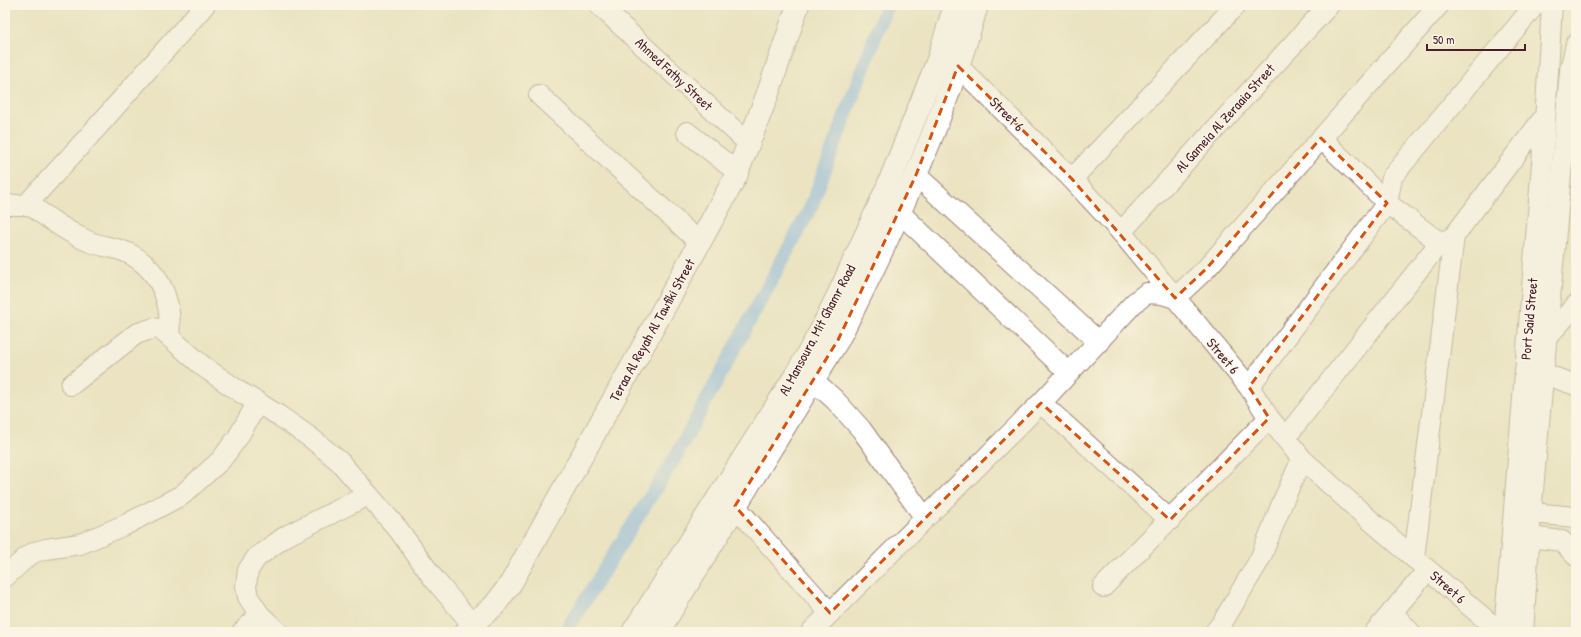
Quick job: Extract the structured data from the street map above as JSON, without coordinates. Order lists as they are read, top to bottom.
{
  "streets": {
    "main road": ["Teraa Al Reyah Al Tawfiki Street", "Al Mansoura, Mit Ghamr Road"],
    "street": [
      "Ahmed Fathy Street",
      "Street 6",
      "Al Gameia Al Zeraaia Street",
      "Port Said Street"
    ]
  },
  "crossings": [
    ["Ahmed Fathy Street", "Teraa Al Reyah Al Tawfiki Street"],
    ["Street 6", "Al Gameia Al Zeraaia Street"],
    ["Street 6", "Al Mansoura, Mit Ghamr Road"]
  ],
  "scale_bar": "50 m"
}
